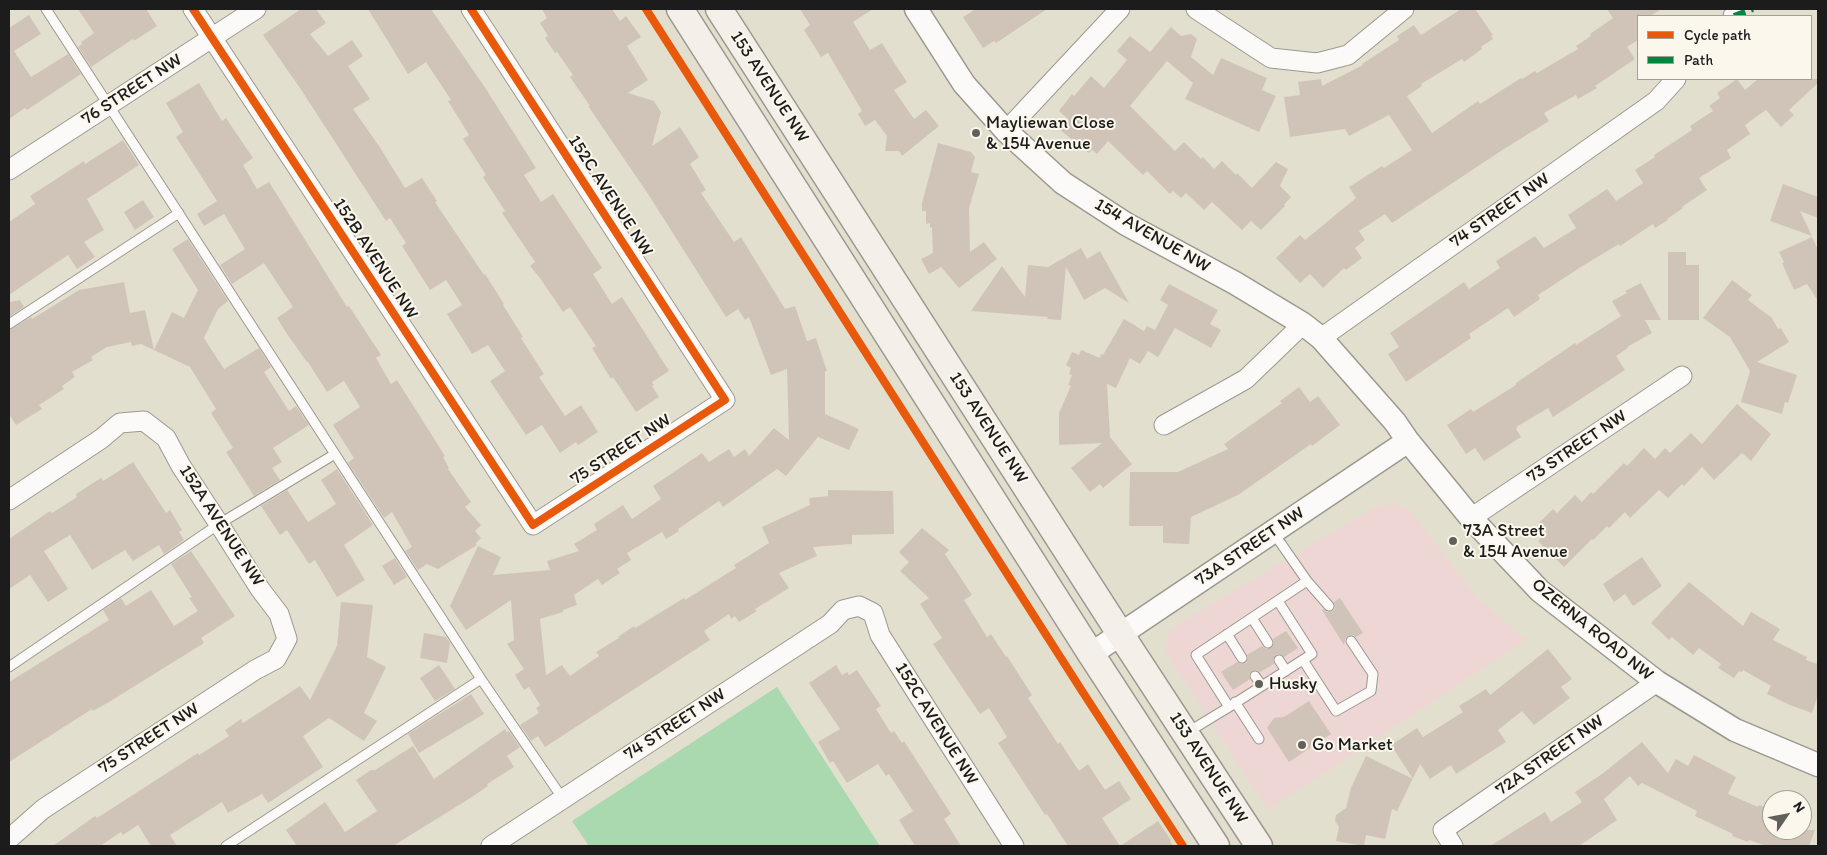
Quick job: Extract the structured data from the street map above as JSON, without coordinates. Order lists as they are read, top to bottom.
{
  "streets": {
    "main road": ["153 AVENUE NW"],
    "street": [
      "76 STREET NW",
      "152C AVENUE NW",
      "74 STREET NW",
      "154 AVENUE NW",
      "152B AVENUE NW",
      "73 STREET NW",
      "75 STREET NW",
      "152A AVENUE NW",
      "73A STREET NW",
      "OZERNA ROAD NW",
      "72A STREET NW"
    ]
  },
  "crossings": [
    ["153 AVENUE NW", "73A STREET NW"],
    ["76 STREET NW", "152B AVENUE NW"],
    ["152C AVENUE NW", "74 STREET NW"],
    ["152C AVENUE NW", "75 STREET NW"],
    ["74 STREET NW", "154 AVENUE NW"],
    ["154 AVENUE NW", "73A STREET NW"],
    ["154 AVENUE NW", "OZERNA ROAD NW"],
    ["152B AVENUE NW", "75 STREET NW"],
    ["73 STREET NW", "OZERNA ROAD NW"],
    ["75 STREET NW", "152A AVENUE NW"],
    ["73A STREET NW", "OZERNA ROAD NW"],
    ["OZERNA ROAD NW", "72A STREET NW"]
  ],
  "places": [
    "Mayliewan Close & 154 Avenue",
    "73A Street & 154 Avenue",
    "Husky",
    "Go Market"
  ],
  "legend": ["Cycle path", "Path"],
  "north": "top right"
}
